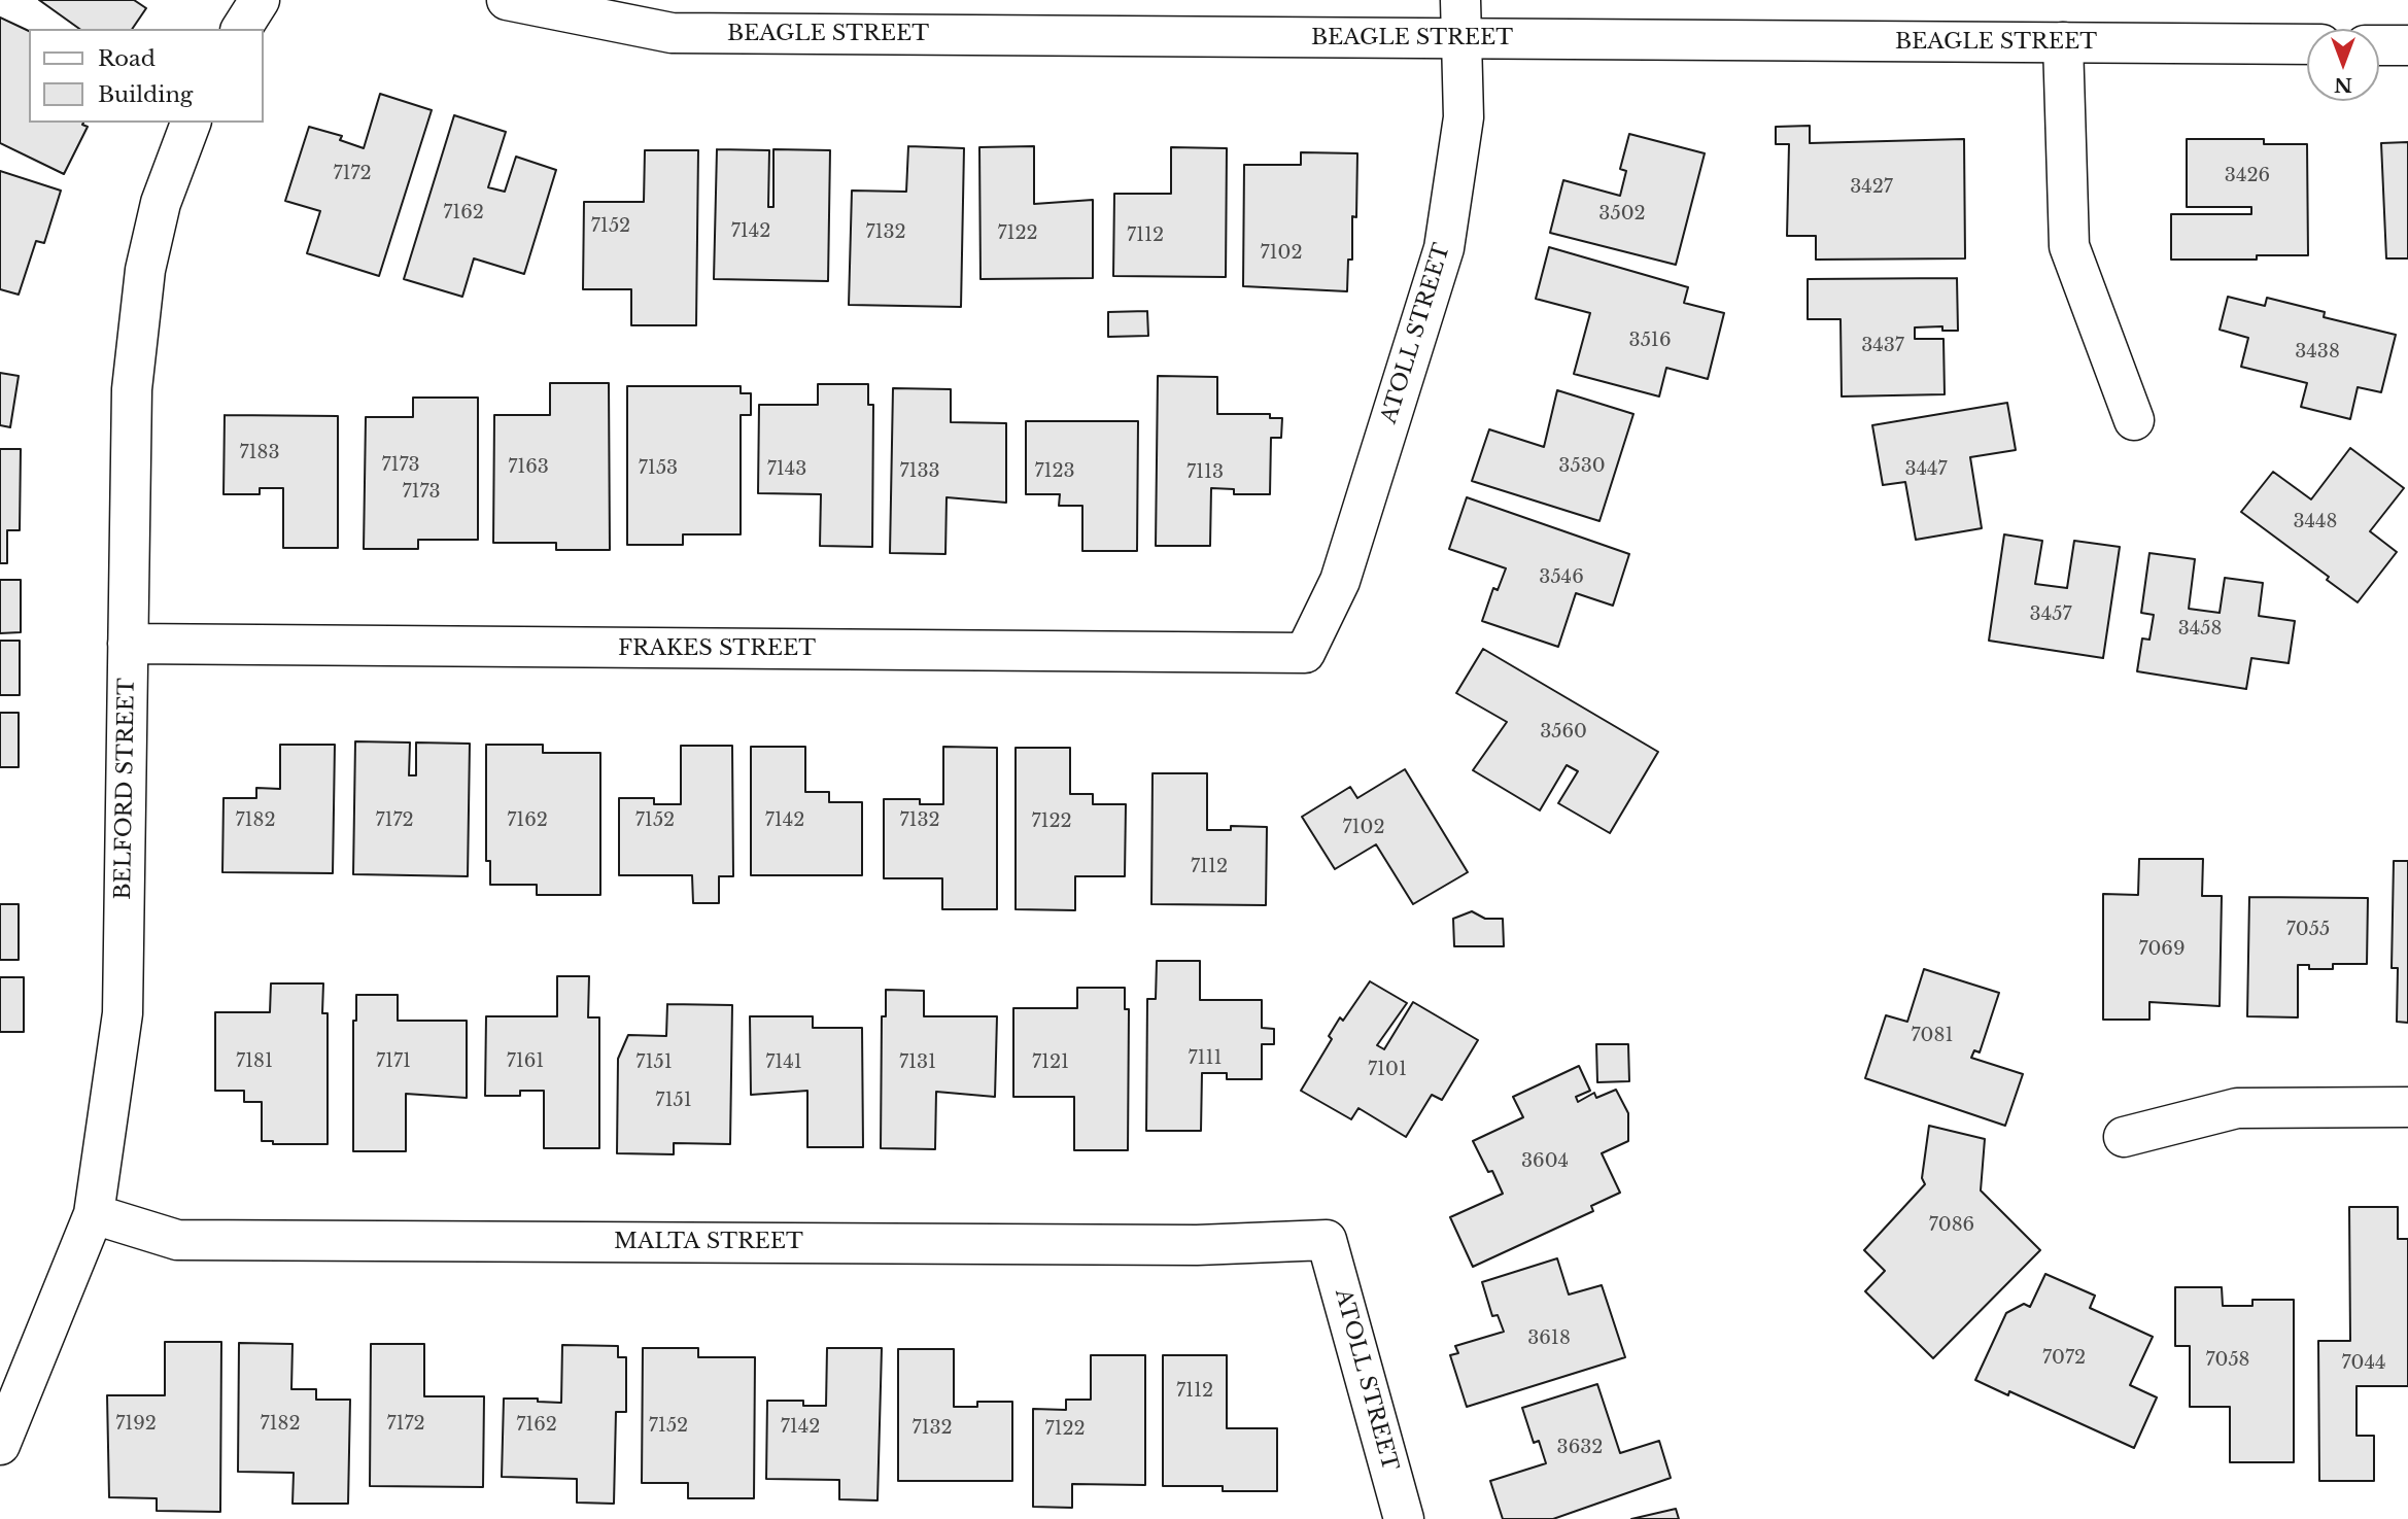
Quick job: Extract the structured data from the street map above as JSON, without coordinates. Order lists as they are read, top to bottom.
{
  "streets": {
    "street": [
      "BEAGLE STREET",
      "ATOLL STREET",
      "FRAKES STREET",
      "BELFORD STREET",
      "MALTA STREET"
    ]
  },
  "crossings": [
    ["BEAGLE STREET", "ATOLL STREET"],
    ["ATOLL STREET", "FRAKES STREET"],
    ["ATOLL STREET", "MALTA STREET"],
    ["FRAKES STREET", "BELFORD STREET"],
    ["BELFORD STREET", "MALTA STREET"]
  ],
  "house_numbers": [
    "7172",
    "3426",
    "3427",
    "7162",
    "3502",
    "7152",
    "7142",
    "7132",
    "7122",
    "7112",
    "7102",
    "3516",
    "3437",
    "3438",
    "7183",
    "7173",
    "3530",
    "7163",
    "7153",
    "7143",
    "3447",
    "7133",
    "7123",
    "7113",
    "7173",
    "3448",
    "3546",
    "3457",
    "3458",
    "3560",
    "7182",
    "7172",
    "7162",
    "7152",
    "7142",
    "7132",
    "7122",
    "7102",
    "7112",
    "7055",
    "7069",
    "7081",
    "7111",
    "7181",
    "7171",
    "7161",
    "7151",
    "7141",
    "7131",
    "7121",
    "7101",
    "7151",
    "3604",
    "7086",
    "3618",
    "7072",
    "7058",
    "7044",
    "7112",
    "7192",
    "7182",
    "7172",
    "7162",
    "7152",
    "7142",
    "7132",
    "7122",
    "3632"
  ],
  "legend": ["Road", "Building"],
  "north": "bottom"
}
